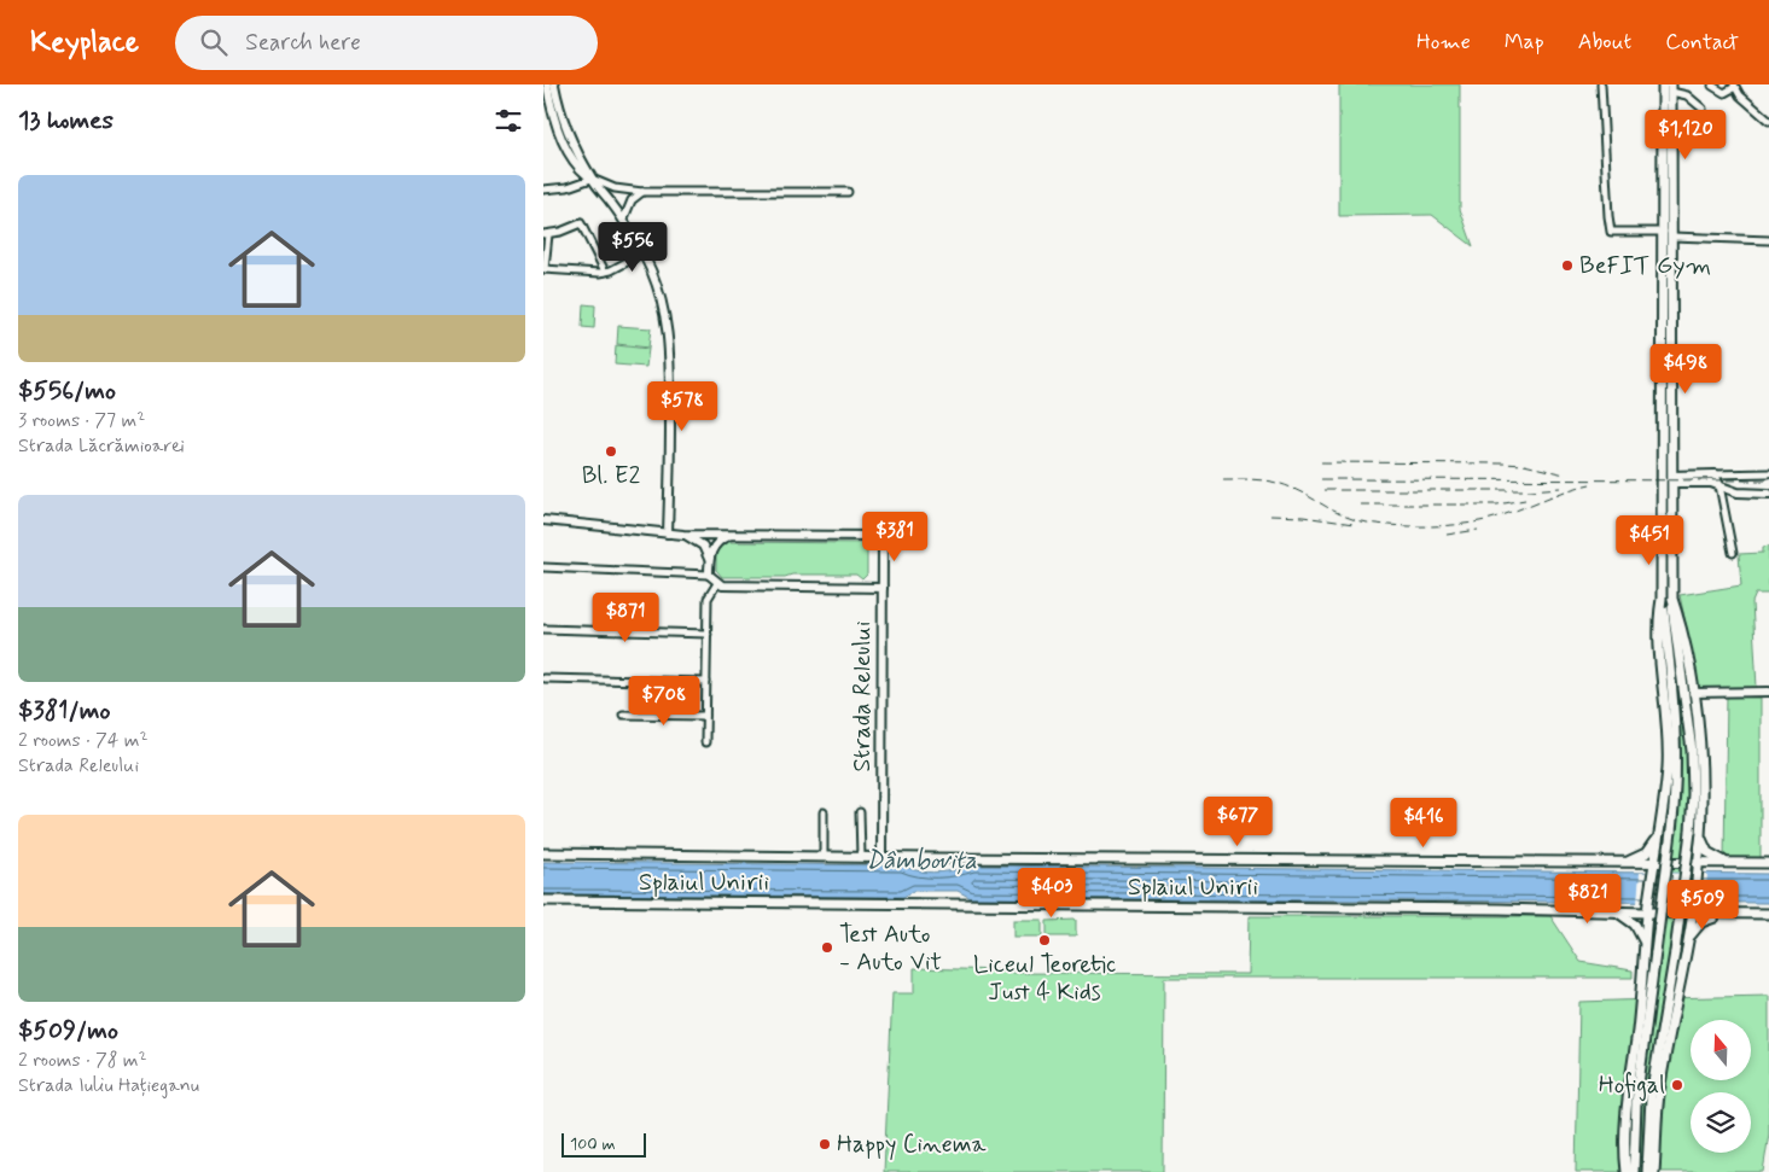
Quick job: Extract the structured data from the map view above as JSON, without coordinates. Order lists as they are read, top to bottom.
{
  "streets": {
    "main road": ["Splaiul Unirii"],
    "street": ["Strada Releului"]
  },
  "crossings": [
    ["Strada Releului", "Splaiul Unirii"]
  ],
  "water": ["Dâmbovița"],
  "places": [
    "BeFIT Gym",
    "Bl. E2",
    "Liceul Teoretic Just 4 Kids",
    "Test Auto - Auto Vit",
    "Hofigal",
    "Happy Cinema"
  ],
  "scale_bar": "100 m",
  "north": "top",
  "page": {
    "header": "Keyplace",
    "search": "Search here",
    "nav": [
      "Home",
      "Map",
      "About",
      "Contact"
    ],
    "heading": "13 homes",
    "price": [
      "$1,120",
      "$556",
      "$498",
      "$578",
      "$381",
      "$451",
      "$871",
      "$708",
      "$677",
      "$416",
      "$403",
      "$821",
      "$509"
    ],
    "list": [
      {
        "name": "$556/mo",
        "note": "3 rooms · 77 m² · Strada Lăcrămioarei"
      },
      {
        "name": "$381/mo",
        "note": "2 rooms · 74 m² · Strada Releului"
      },
      {
        "name": "$509/mo",
        "note": "2 rooms · 78 m² · Strada Iuliu Hațieganu"
      }
    ],
    "scale": "100 m"
  }
}
